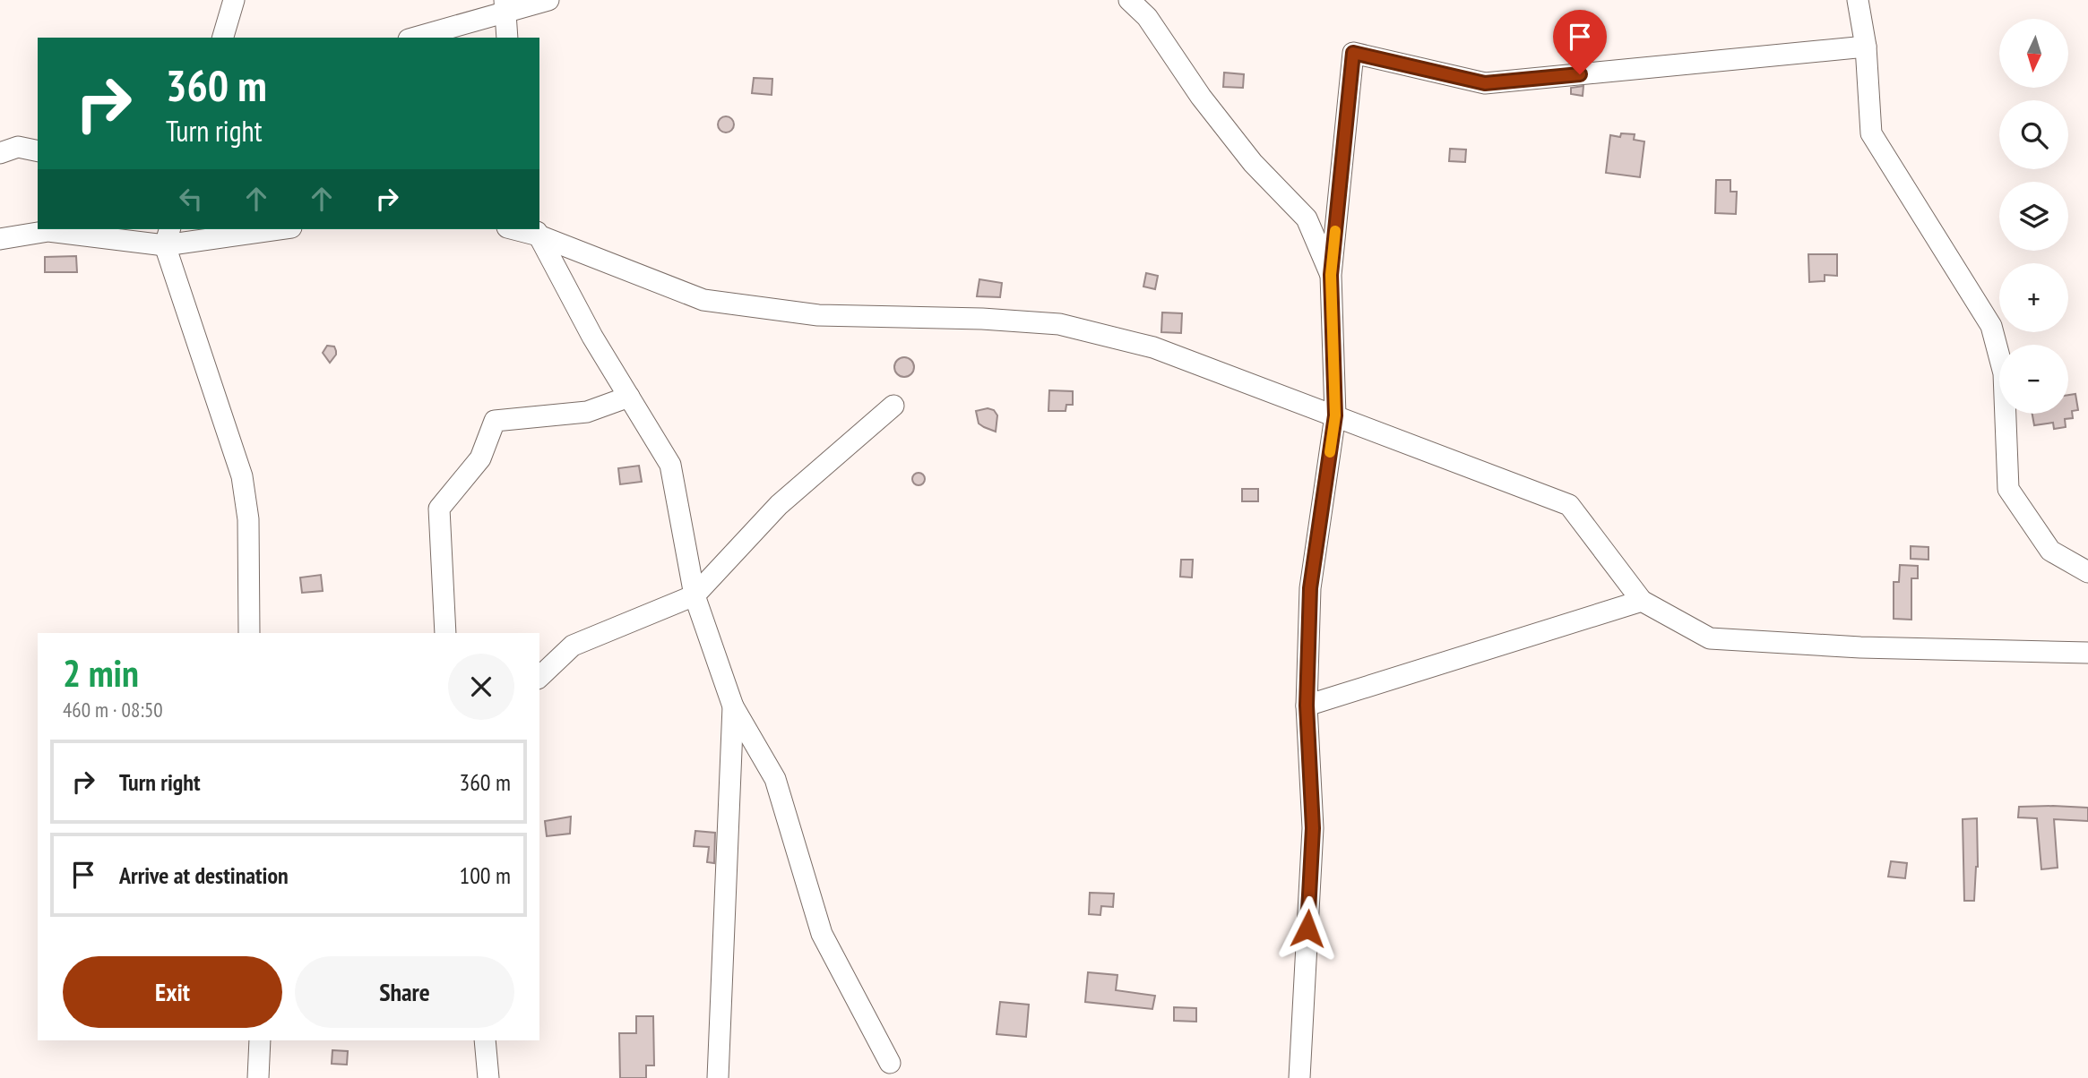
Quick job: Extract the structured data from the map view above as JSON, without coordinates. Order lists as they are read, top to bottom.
{
  "north": "bottom",
  "page": {
    "map_buttons": ["+", "−"],
    "turn": ["360 m", "Turn right"],
    "heading": ["2 min", "460 m · 08:50"],
    "list": [
      {
        "name": "Turn right",
        "value": "360 m"
      },
      {
        "name": "Arrive at destination",
        "value": "100 m"
      }
    ],
    "buttons": ["Exit", "Share"]
  }
}
